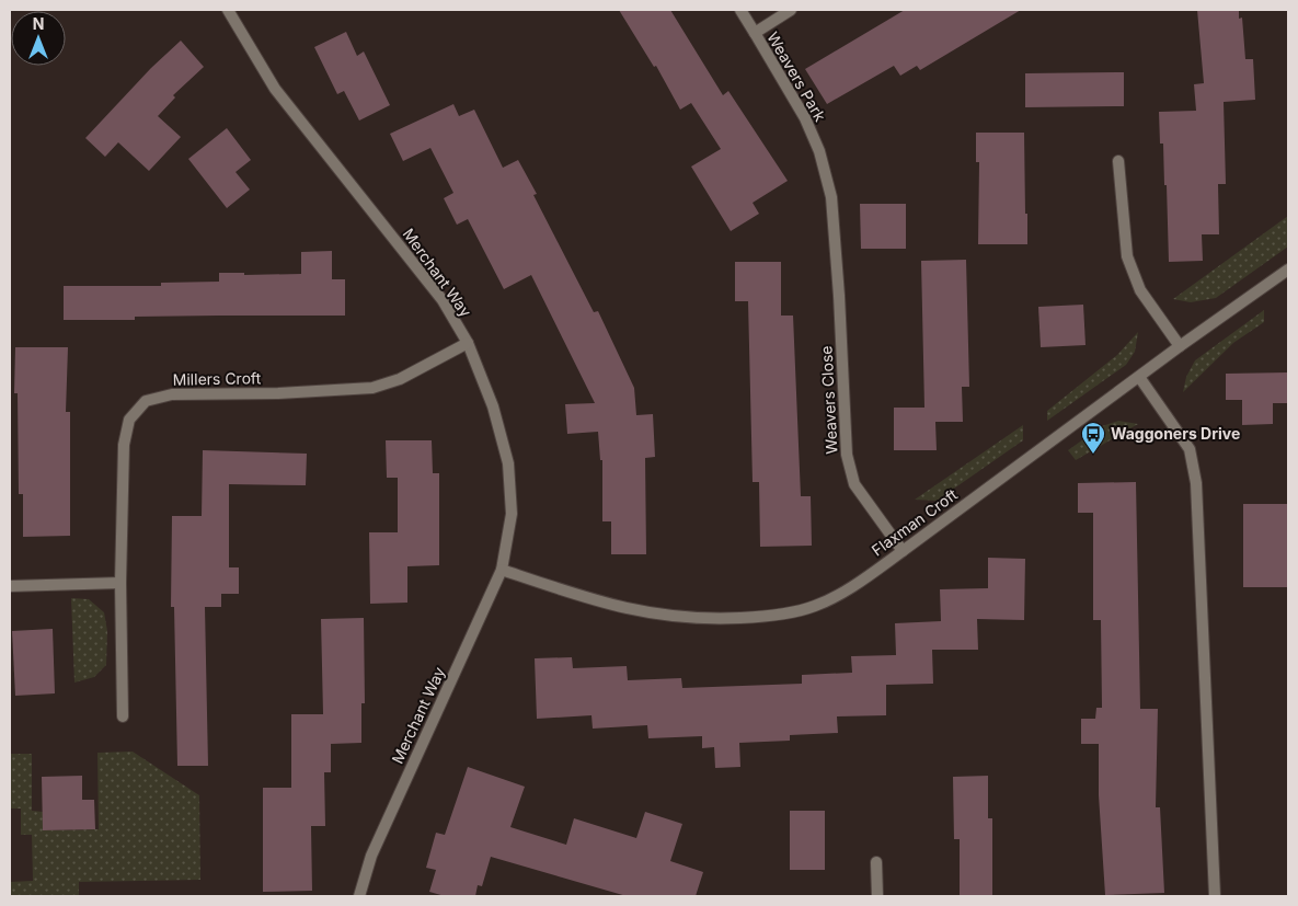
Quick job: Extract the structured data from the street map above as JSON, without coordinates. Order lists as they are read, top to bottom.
{
  "streets": {
    "street": [
      "Weavers Park",
      "Merchant Way",
      "Millers Croft",
      "Weavers Close",
      "Flaxman Croft"
    ]
  },
  "crossings": [
    ["Weavers Park", "Weavers Close"],
    ["Merchant Way", "Millers Croft"],
    ["Merchant Way", "Flaxman Croft"],
    ["Weavers Close", "Flaxman Croft"]
  ],
  "places": {
    "bus stop": ["Waggoners Drive"]
  },
  "north": "top"
}
